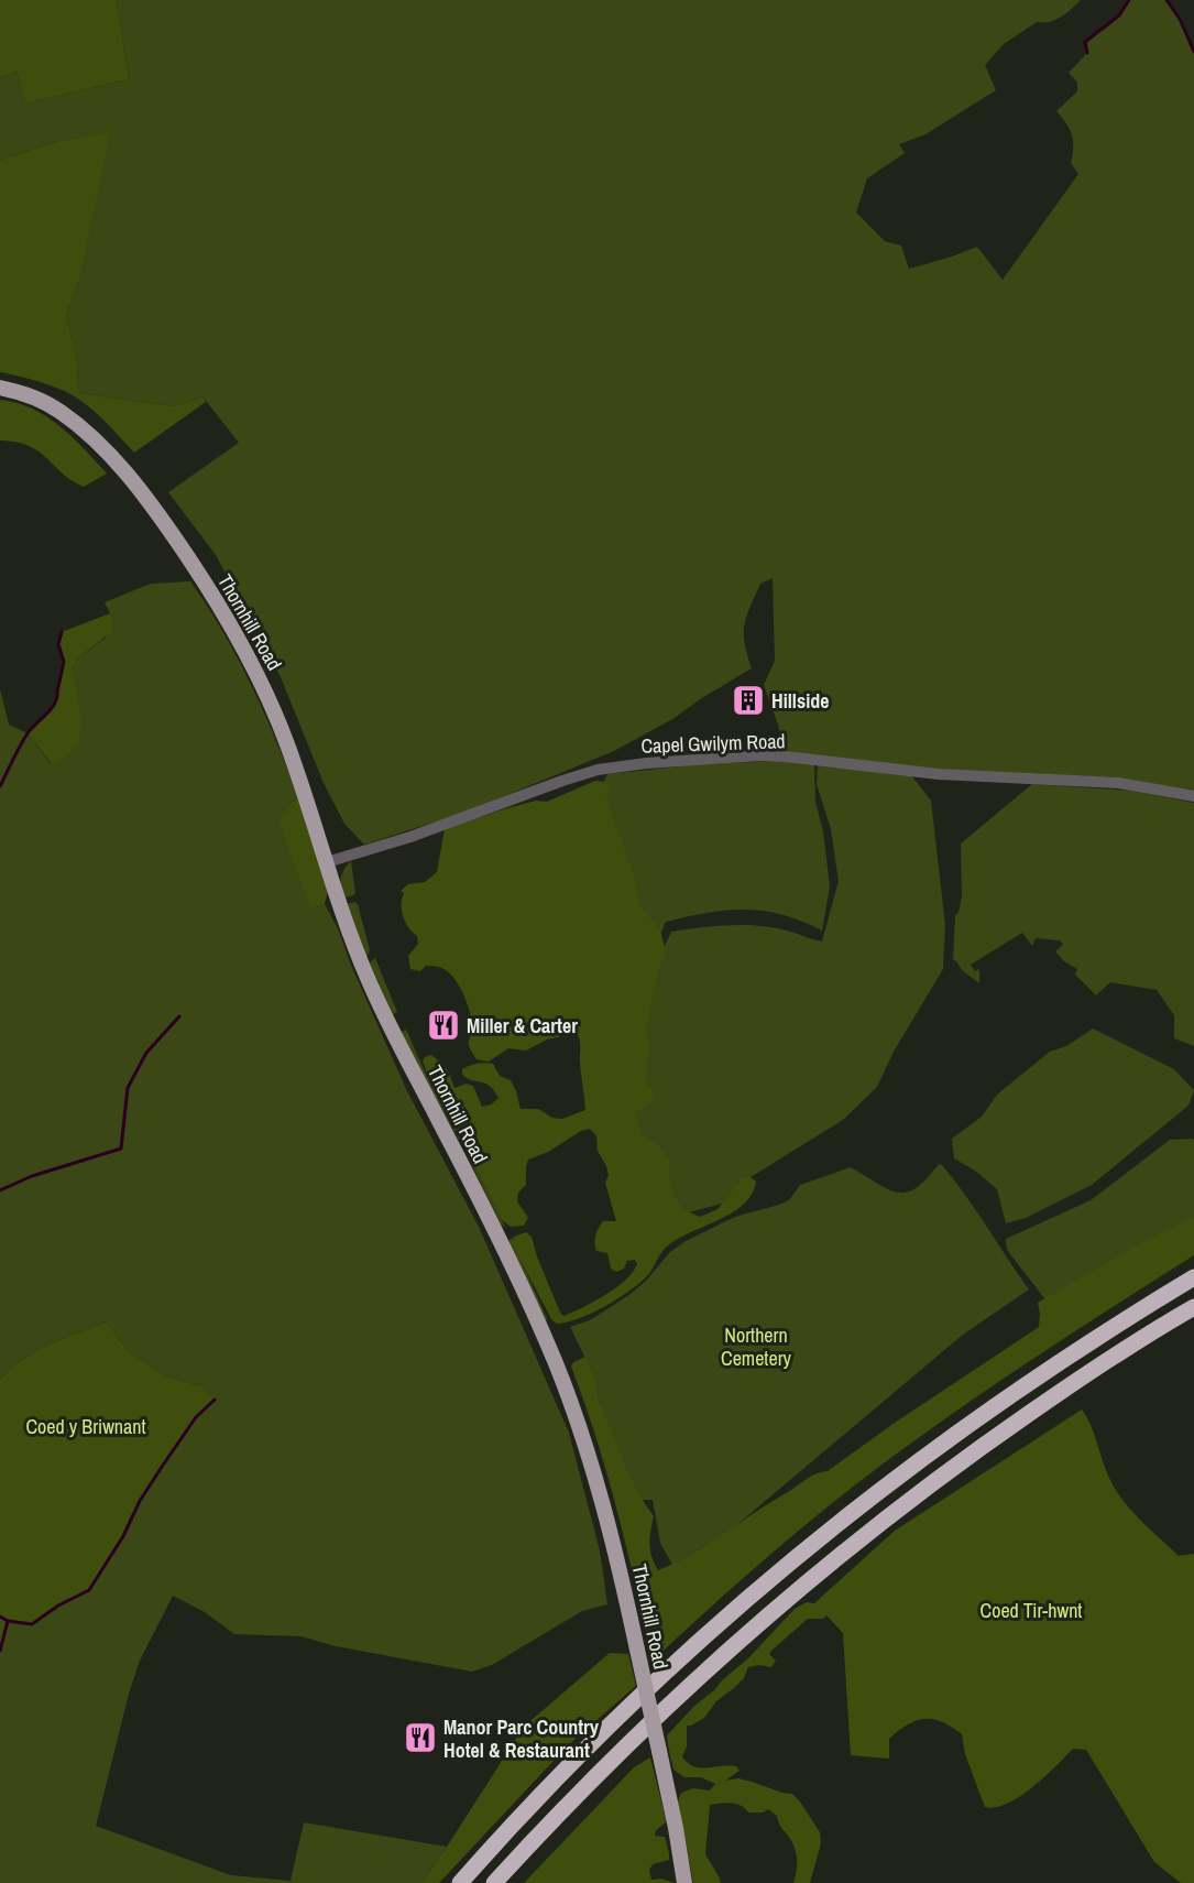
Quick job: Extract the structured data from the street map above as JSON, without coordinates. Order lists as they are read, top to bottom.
{
  "streets": {
    "main road": ["Thornhill Road"],
    "street": ["Capel Gwilym Road"]
  },
  "crossings": [
    ["Thornhill Road", "Capel Gwilym Road"]
  ],
  "parks": ["Northern Cemetery", "Coed y Briwnant", "Coed Tir-hwnt"],
  "places": {
    "building": ["Hillside"],
    "restaurant": ["Miller & Carter", "Manor Parc Country Hotel & Restaurant"]
  }
}
